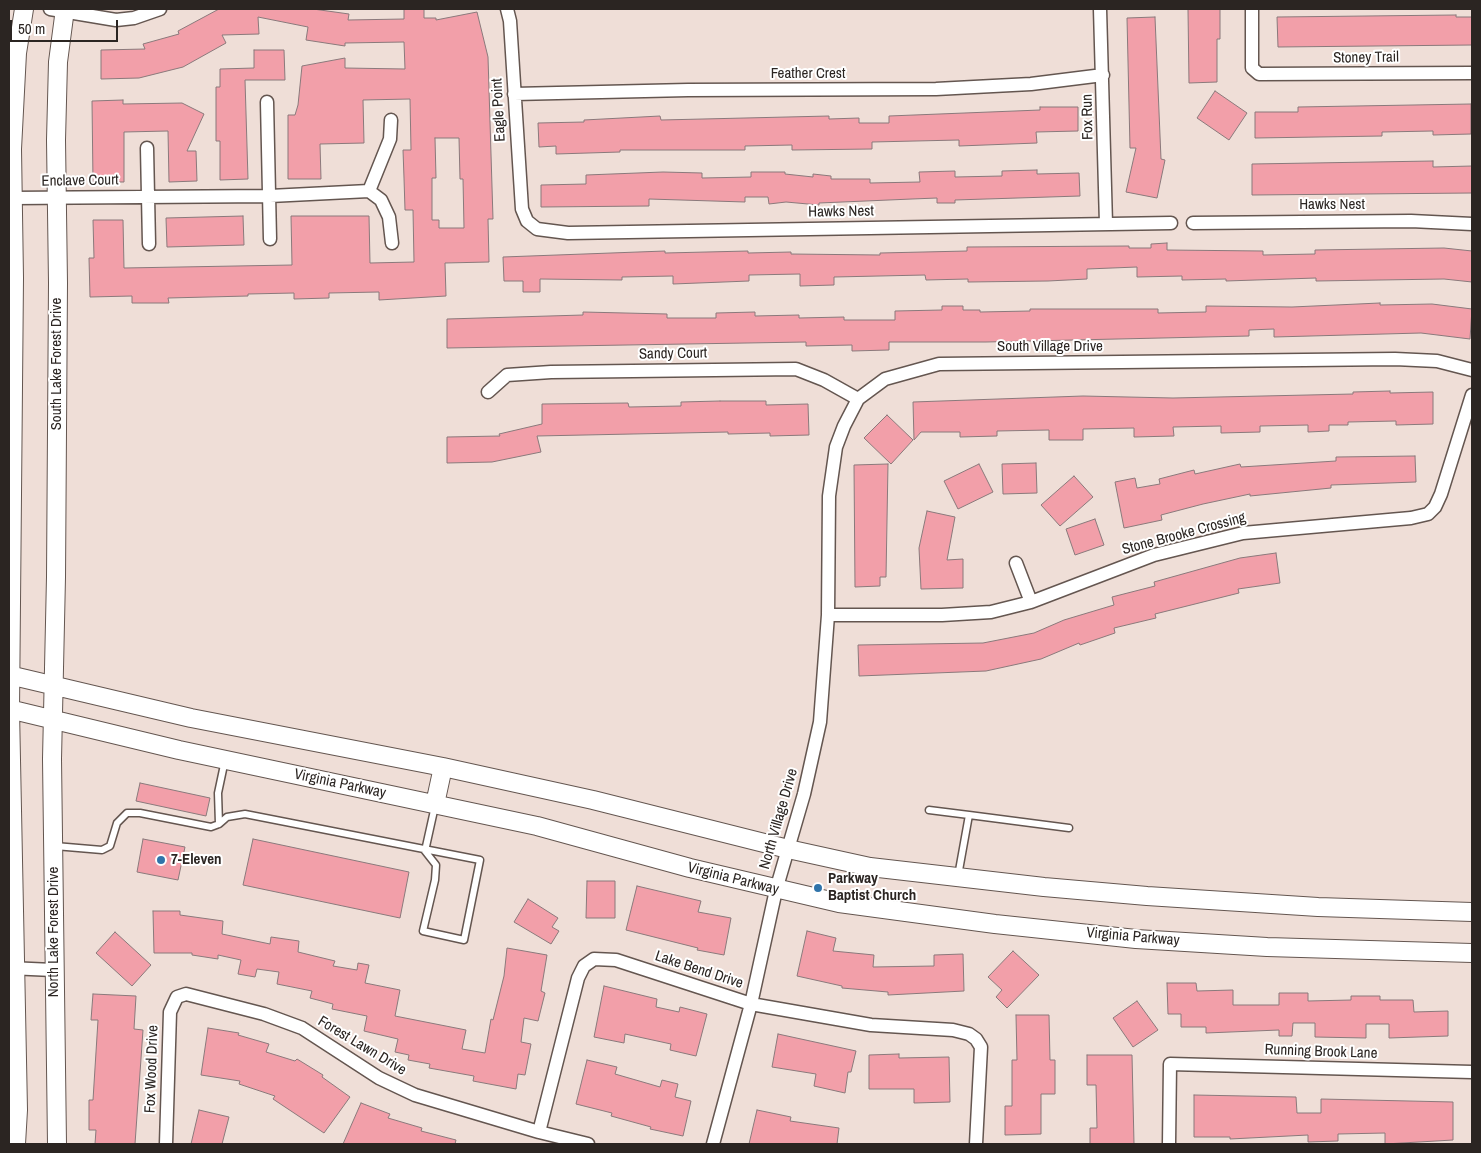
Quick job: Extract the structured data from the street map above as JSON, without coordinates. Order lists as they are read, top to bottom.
{
  "streets": {
    "main road": ["South Lake Forest Drive", "Virginia Parkway", "North Lake Forest Drive"],
    "street": [
      "Stoney Trail",
      "Feather Crest",
      "Eagle Point",
      "Fox Run",
      "Enclave Court",
      "Hawks Nest",
      "South Village Drive",
      "Sandy Court",
      "Stone Brooke Crossing",
      "North Village Drive",
      "Lake Bend Drive",
      "Forest Lawn Drive",
      "Running Brook Lane",
      "Fox Wood Drive"
    ]
  },
  "crossings": [
    ["Feather Crest", "Eagle Point"],
    ["Feather Crest", "Fox Run"],
    ["Eagle Point", "Hawks Nest"],
    ["Fox Run", "Hawks Nest"],
    ["Enclave Court", "South Lake Forest Drive"],
    ["South Village Drive", "Sandy Court"],
    ["South Village Drive", "Stone Brooke Crossing"],
    ["South Village Drive", "North Village Drive"],
    ["South Lake Forest Drive", "Virginia Parkway"],
    ["South Lake Forest Drive", "North Lake Forest Drive"],
    ["Stone Brooke Crossing", "North Village Drive"],
    ["Virginia Parkway", "North Village Drive"],
    ["Virginia Parkway", "North Lake Forest Drive"],
    ["North Village Drive", "Lake Bend Drive"],
    ["Lake Bend Drive", "Forest Lawn Drive"],
    ["Forest Lawn Drive", "Fox Wood Drive"]
  ],
  "places": ["7-Eleven", "Parkway Baptist Church"],
  "scale_bar": "50 m"
}
